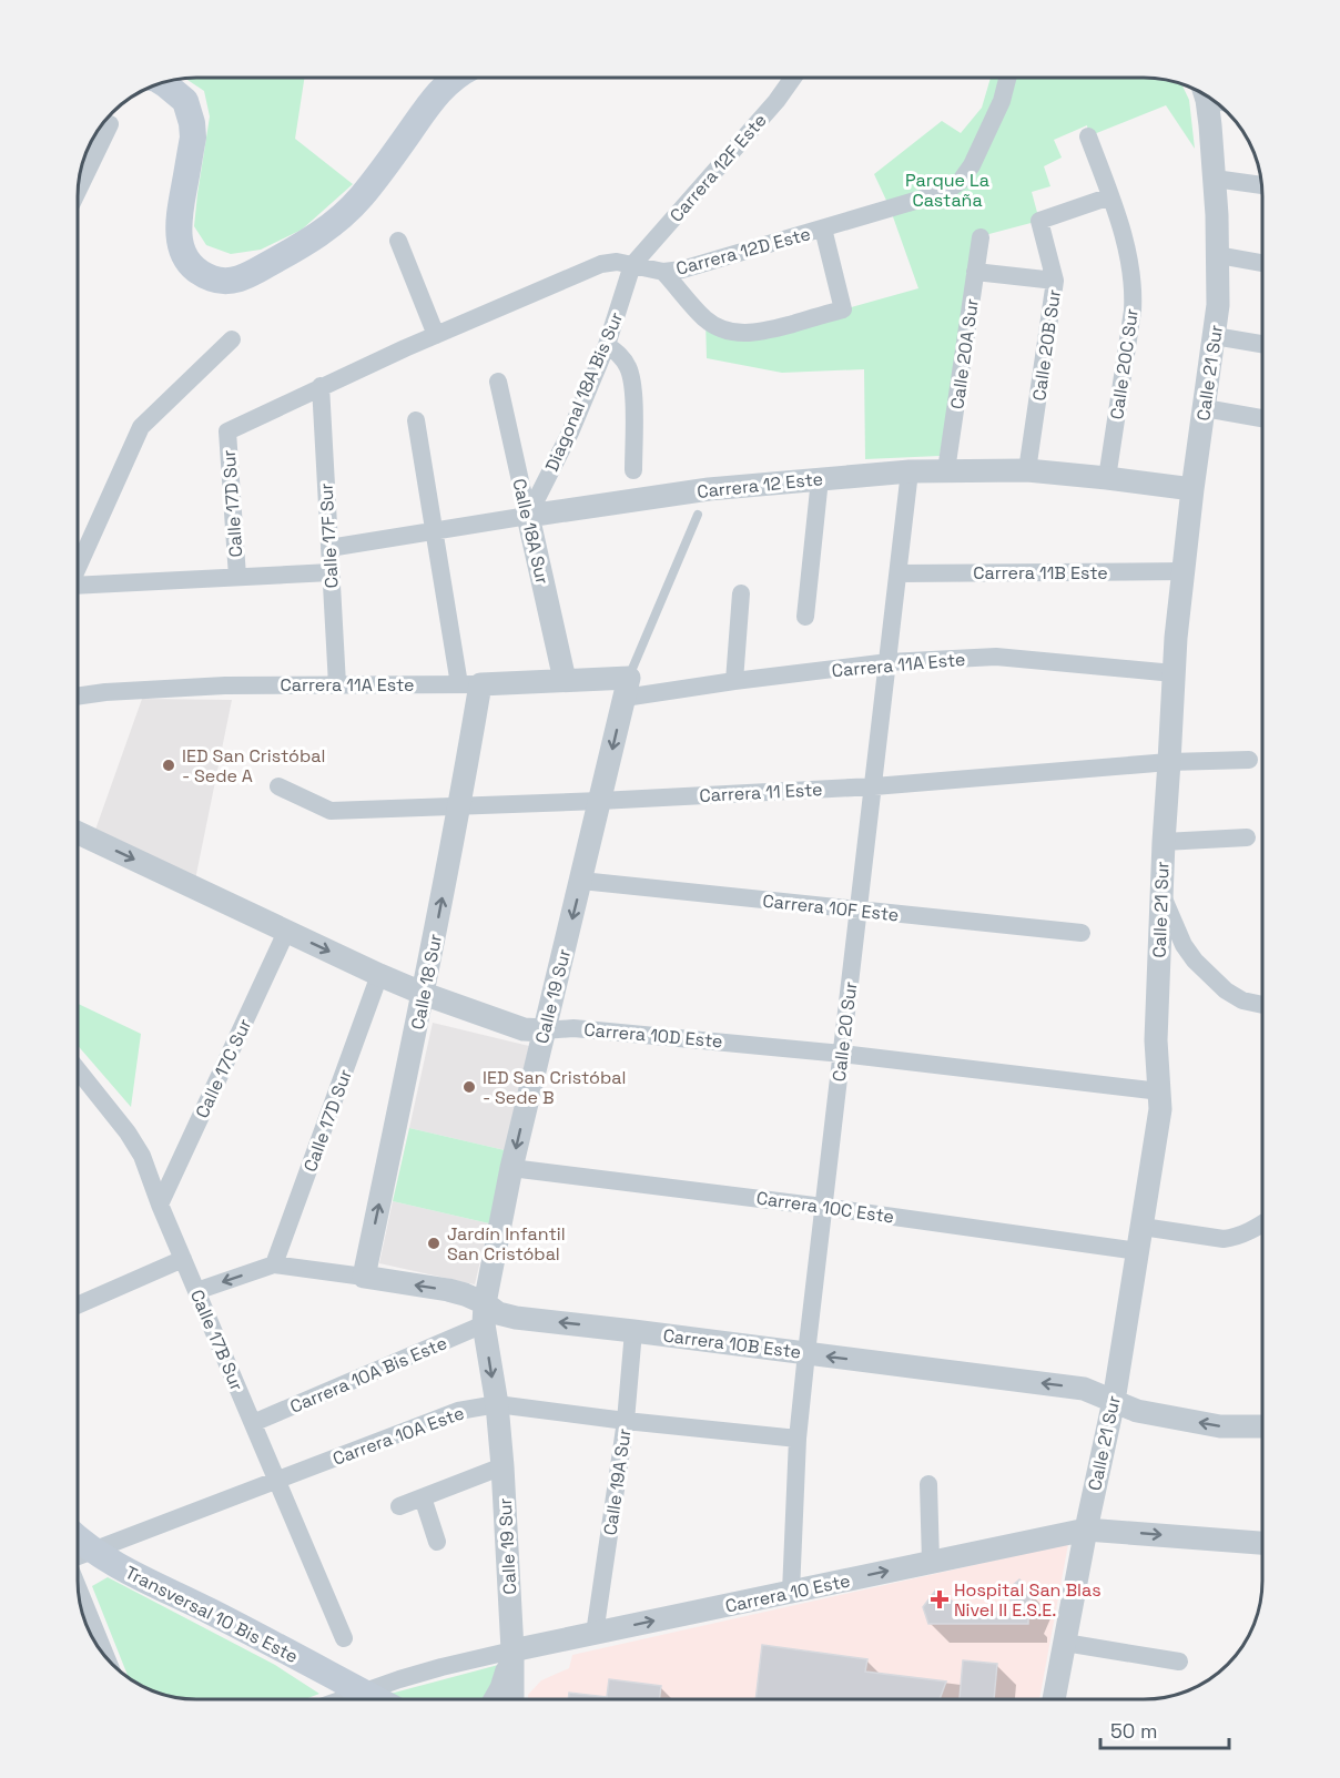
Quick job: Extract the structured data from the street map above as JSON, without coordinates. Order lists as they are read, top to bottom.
{
  "streets": {
    "main road": ["Transversal 10 Bis Este"],
    "street": [
      "Carrera 12F Este",
      "Carrera 12D Este",
      "Calle 20B Sur",
      "Calle 20A Sur",
      "Calle 20C Sur",
      "Calle 21 Sur",
      "Diagonal 18A Bis Sur",
      "Carrera 12 Este",
      "Calle 17D Sur",
      "Calle 18A Sur",
      "Calle 17F Sur",
      "Carrera 11B Este",
      "Carrera 11A Este",
      "Carrera 11 Este",
      "Carrera 10F Este",
      "Calle 18 Sur",
      "Calle 19 Sur",
      "Calle 20 Sur",
      "Carrera 10D Este",
      "Calle 17C Sur",
      "Carrera 10C Este",
      "Calle 17B Sur",
      "Carrera 10B Este",
      "Carrera 10A Bis Este",
      "Carrera 10A Este",
      "Calle 19A Sur",
      "Carrera 10 Este"
    ]
  },
  "crossings": [
    ["Carrera 12F Este", "Carrera 12D Este"],
    ["Carrera 12F Este", "Diagonal 18A Bis Sur"],
    ["Carrera 12D Este", "Diagonal 18A Bis Sur"],
    ["Carrera 12D Este", "Calle 17D Sur"],
    ["Carrera 12D Este", "Calle 17F Sur"],
    ["Calle 20B Sur", "Calle 20C Sur"],
    ["Calle 20B Sur", "Carrera 12 Este"],
    ["Calle 20A Sur", "Carrera 12 Este"],
    ["Calle 20C Sur", "Carrera 12 Este"],
    ["Calle 21 Sur", "Carrera 12 Este"],
    ["Calle 21 Sur", "Carrera 11B Este"],
    ["Calle 21 Sur", "Carrera 11A Este"],
    ["Calle 21 Sur", "Carrera 11 Este"],
    ["Calle 21 Sur", "Carrera 10D Este"],
    ["Calle 21 Sur", "Carrera 10C Este"],
    ["Calle 21 Sur", "Carrera 10B Este"],
    ["Calle 21 Sur", "Carrera 10 Este"],
    ["Diagonal 18A Bis Sur", "Carrera 12 Este"],
    ["Diagonal 18A Bis Sur", "Calle 18A Sur"],
    ["Carrera 12 Este", "Calle 18A Sur"],
    ["Carrera 12 Este", "Calle 17F Sur"],
    ["Carrera 12 Este", "Calle 18 Sur"],
    ["Carrera 12 Este", "Calle 20 Sur"],
    ["Calle 17D Sur", "Carrera 10D Este"],
    ["Calle 17D Sur", "Carrera 10B Este"],
    ["Calle 18A Sur", "Carrera 11A Este"],
    ["Calle 17F Sur", "Carrera 11A Este"],
    ["Carrera 11B Este", "Calle 20 Sur"],
    ["Carrera 11A Este", "Calle 18 Sur"],
    ["Carrera 11A Este", "Calle 19 Sur"],
    ["Carrera 11A Este", "Calle 20 Sur"],
    ["Carrera 11 Este", "Calle 18 Sur"],
    ["Carrera 11 Este", "Calle 19 Sur"],
    ["Carrera 11 Este", "Calle 20 Sur"],
    ["Carrera 10F Este", "Calle 19 Sur"],
    ["Carrera 10F Este", "Calle 20 Sur"],
    ["Calle 18 Sur", "Carrera 10D Este"],
    ["Calle 18 Sur", "Carrera 10B Este"],
    ["Calle 19 Sur", "Carrera 10D Este"],
    ["Calle 19 Sur", "Carrera 10C Este"],
    ["Calle 19 Sur", "Carrera 10B Este"],
    ["Calle 19 Sur", "Carrera 10A Bis Este"],
    ["Calle 19 Sur", "Carrera 10A Este"],
    ["Calle 19 Sur", "Carrera 10 Este"],
    ["Calle 20 Sur", "Carrera 10D Este"],
    ["Calle 20 Sur", "Carrera 10C Este"],
    ["Calle 20 Sur", "Carrera 10B Este"],
    ["Calle 20 Sur", "Carrera 10A Este"],
    ["Calle 20 Sur", "Carrera 10 Este"],
    ["Carrera 10D Este", "Calle 17C Sur"],
    ["Calle 17C Sur", "Calle 17B Sur"],
    ["Calle 17B Sur", "Carrera 10B Este"],
    ["Calle 17B Sur", "Carrera 10A Bis Este"],
    ["Calle 17B Sur", "Carrera 10A Este"],
    ["Carrera 10B Este", "Carrera 10A Bis Este"],
    ["Carrera 10B Este", "Calle 19A Sur"],
    ["Carrera 10A Este", "Calle 19A Sur"],
    ["Carrera 10A Este", "Transversal 10 Bis Este"],
    ["Calle 19A Sur", "Carrera 10 Este"],
    ["Carrera 10 Este", "Transversal 10 Bis Este"]
  ],
  "one_way": [
    "Calle 18 Sur",
    "Calle 19 Sur",
    "Carrera 10B Este",
    "Carrera 10 Este"
  ],
  "parks": ["Parque La Castaña"],
  "places": {
    "other": ["IED San Cristóbal - Sede A", "IED San Cristóbal - Sede B", "Jardín Infantil San Cristóbal"],
    "health": ["Hospital San Blas Nivel II E.S.E."]
  },
  "scale_bar": "50 m"
}
